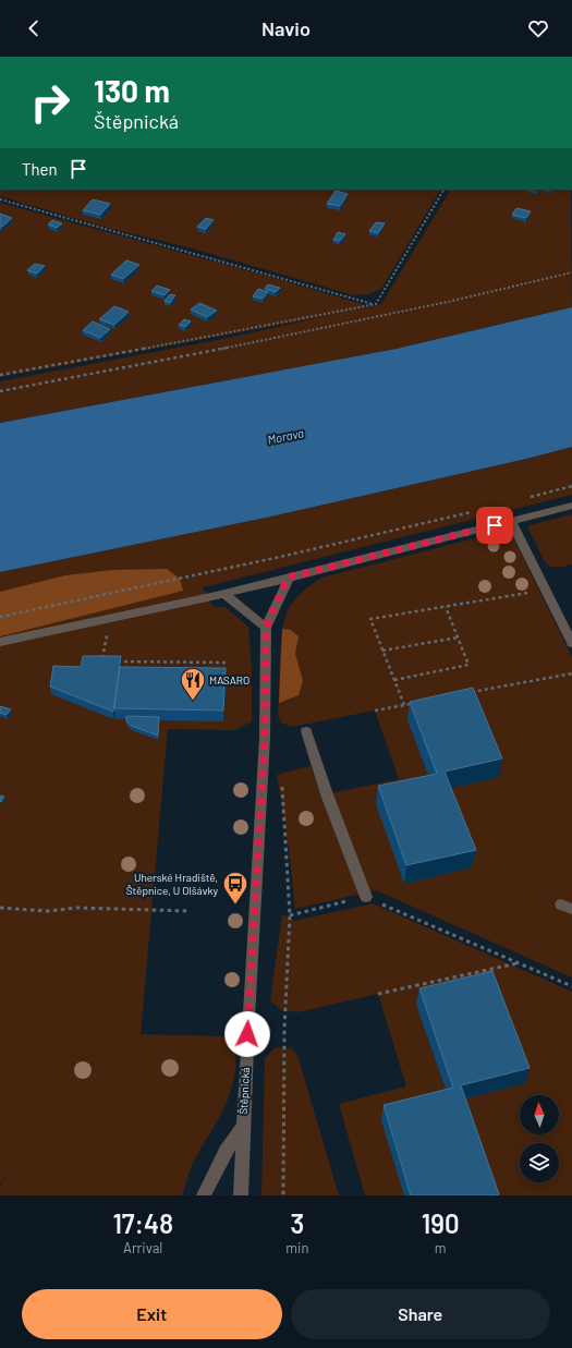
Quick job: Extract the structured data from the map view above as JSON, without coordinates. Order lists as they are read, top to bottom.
{
  "streets": {
    "street": ["Štěpnická"]
  },
  "water": ["Morava"],
  "places": {
    "restaurant": ["MASARO"],
    "bus stop": ["Uherské Hradiště, Štěpnice, U Olšávky"]
  },
  "north": "top",
  "page": {
    "header": "Navio",
    "turn": ["130 m", "Štěpnická"],
    "then": "Then",
    "eta": [
      "17:48",
      "Arrival",
      "3",
      "min",
      "190",
      "m"
    ],
    "buttons": ["Exit", "Share"]
  }
}
